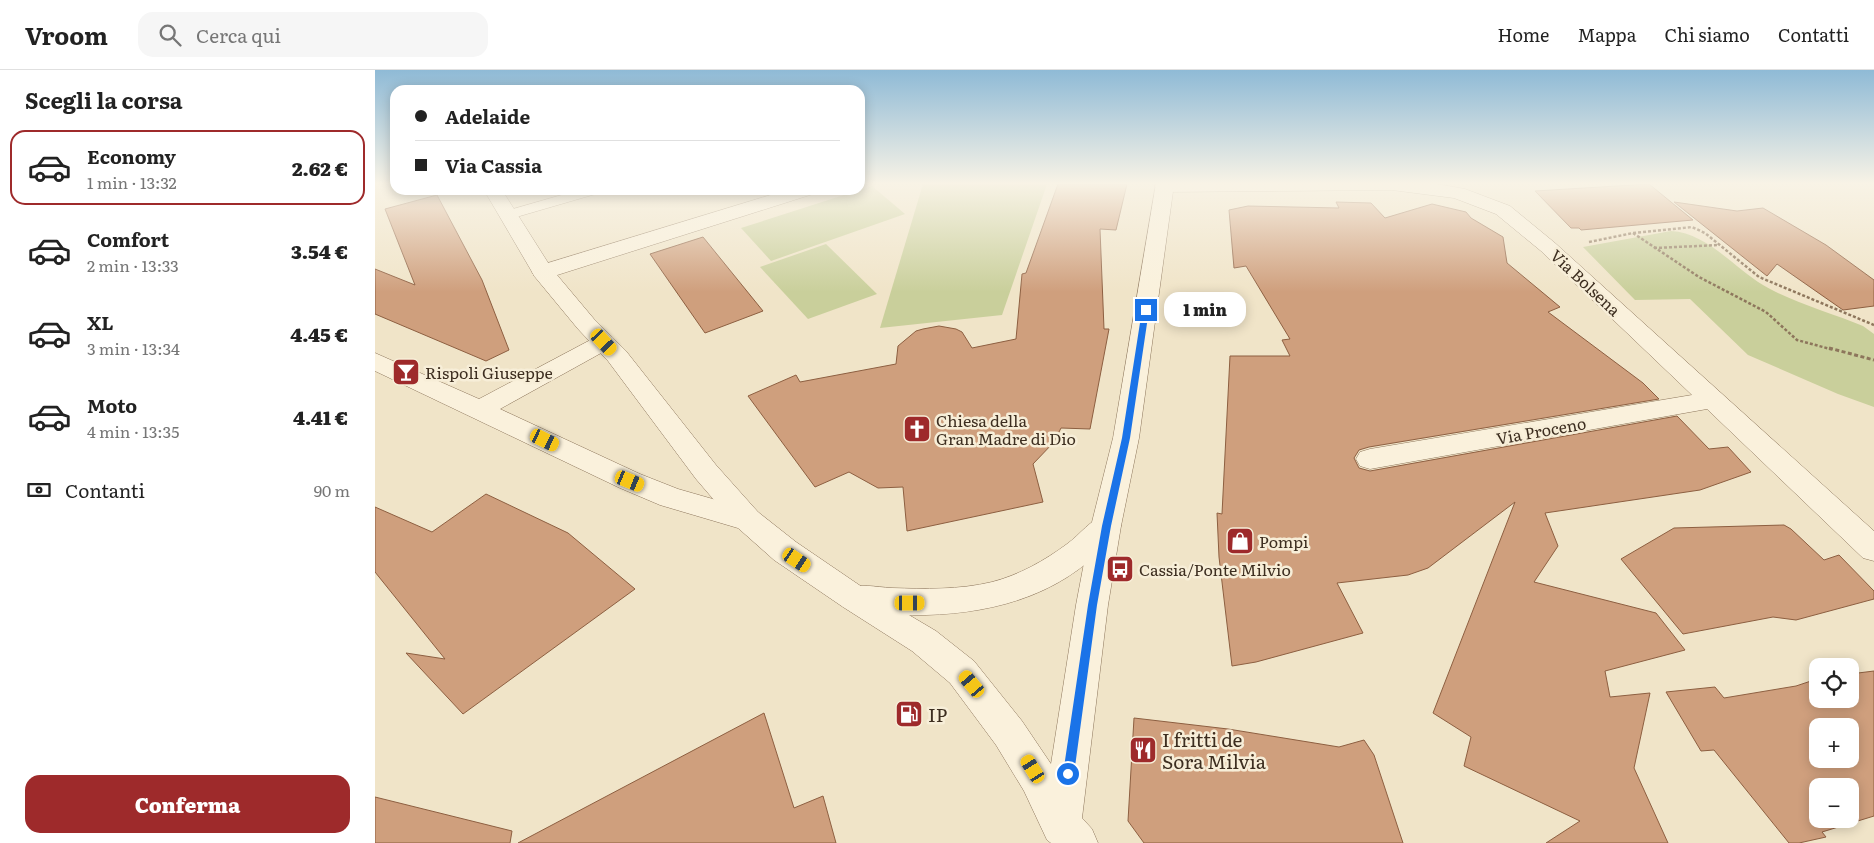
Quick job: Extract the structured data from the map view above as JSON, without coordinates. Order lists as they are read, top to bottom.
{
  "streets": {
    "street": ["Via Bolsena", "Via Proceno"]
  },
  "crossings": [
    ["Via Bolsena", "Via Proceno"]
  ],
  "places": {
    "bar": ["Rispoli Giuseppe"],
    "church": ["Chiesa della Gran Madre di Dio"],
    "shop": ["Pompi"],
    "bus stop": ["Cassia/Ponte Milvio"],
    "fuel station": ["IP"],
    "restaurant": ["I fritti de Sora Milvia"]
  },
  "page": {
    "header": "Vroom",
    "search": "Cerca qui",
    "nav": [
      "Home",
      "Mappa",
      "Chi siamo",
      "Contatti"
    ],
    "heading": "Scegli la corsa",
    "banner": ["Adelaide", "Via Cassia"],
    "list": [
      {
        "name": "Economy",
        "note": "1 min · 13:32",
        "value": "2.62 €"
      },
      {
        "name": "Comfort",
        "note": "2 min · 13:33",
        "value": "3.54 €"
      },
      {
        "name": "XL",
        "note": "3 min · 13:34",
        "value": "4.45 €"
      },
      {
        "name": "Moto",
        "note": "4 min · 13:35",
        "value": "4.41 €"
      }
    ],
    "bubble": "1 min",
    "pay": ["Contanti", "90 m"],
    "map_buttons": ["+", "−"],
    "buttons": "Conferma"
  }
}
